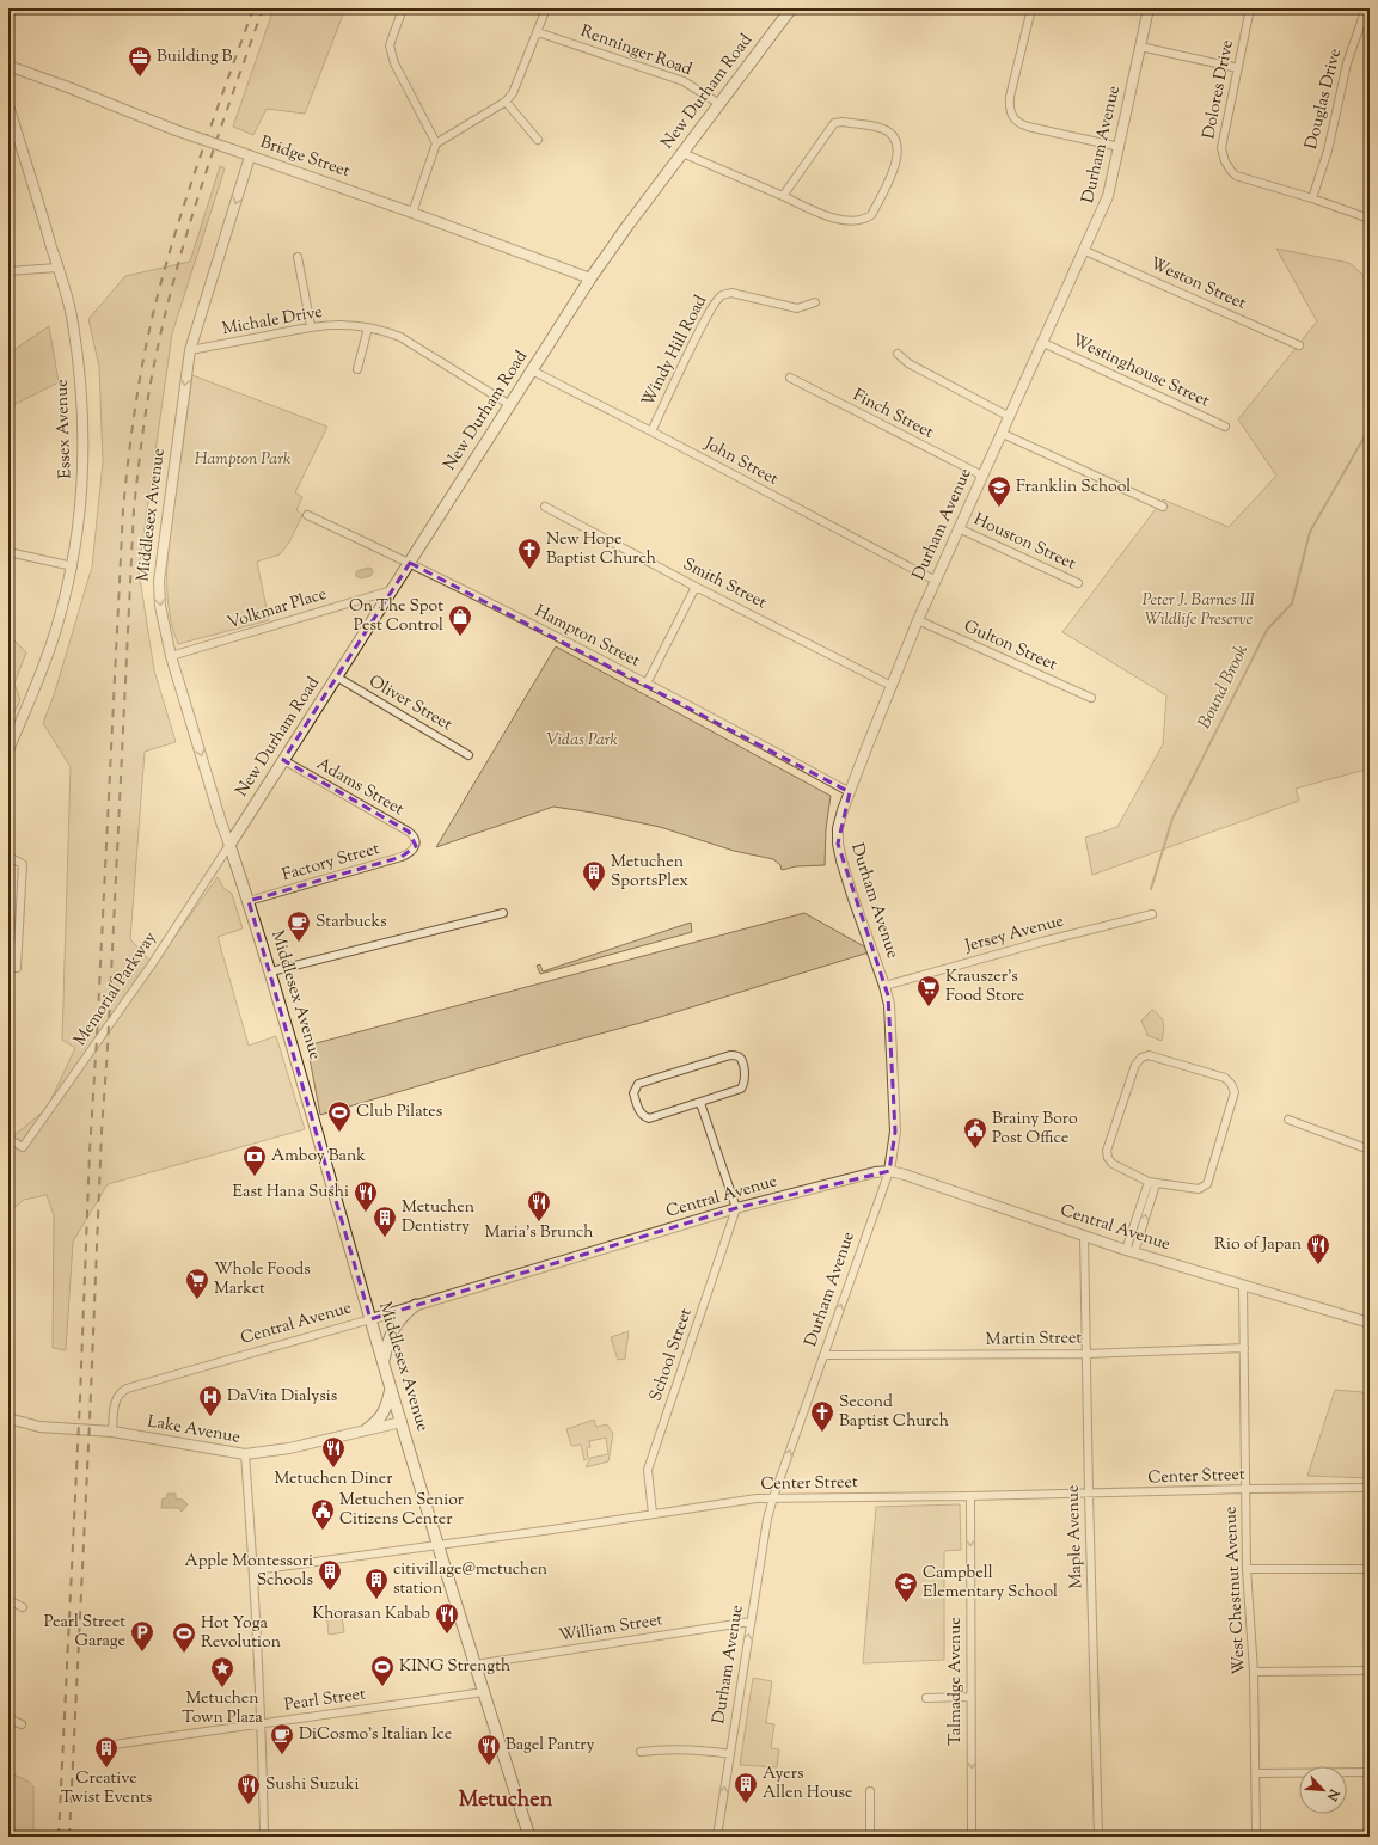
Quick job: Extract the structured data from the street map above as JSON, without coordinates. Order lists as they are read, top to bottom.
{
  "streets": {
    "main road": ["New Durham Road", "Middlesex Avenue"],
    "street": [
      "Renninger Road",
      "Dolores Drive",
      "Douglas Drive",
      "Durham Avenue",
      "Bridge Street",
      "Weston Street",
      "Michale Drive",
      "Windy Hill Road",
      "Westinghouse Street",
      "Finch Street",
      "Essex Avenue",
      "John Street",
      "Houston Street",
      "Smith Street",
      "Volkmar Place",
      "Hampton Street",
      "Gulton Street",
      "Oliver Street",
      "Adams Street",
      "Factory Street",
      "Jersey Avenue",
      "Memorial Parkway",
      "Central Avenue",
      "Martin Street",
      "School Street",
      "Lake Avenue",
      "Center Street",
      "Maple Avenue",
      "West Chestnut Avenue",
      "William Street",
      "Talmadge Avenue",
      "Pearl Street"
    ]
  },
  "crossings": [
    ["Renninger Road", "New Durham Road"],
    ["Dolores Drive", "Douglas Drive"],
    ["New Durham Road", "Bridge Street"],
    ["New Durham Road", "Michale Drive"],
    ["New Durham Road", "John Street"],
    ["New Durham Road", "Middlesex Avenue"],
    ["New Durham Road", "Volkmar Place"],
    ["New Durham Road", "Hampton Street"],
    ["New Durham Road", "Oliver Street"],
    ["New Durham Road", "Adams Street"],
    ["New Durham Road", "Memorial Parkway"],
    ["Durham Avenue", "Weston Street"],
    ["Durham Avenue", "Westinghouse Street"],
    ["Durham Avenue", "Finch Street"],
    ["Durham Avenue", "John Street"],
    ["Durham Avenue", "Houston Street"],
    ["Durham Avenue", "Smith Street"],
    ["Durham Avenue", "Hampton Street"],
    ["Durham Avenue", "Gulton Street"],
    ["Durham Avenue", "Jersey Avenue"],
    ["Durham Avenue", "Central Avenue"],
    ["Durham Avenue", "Martin Street"],
    ["Durham Avenue", "Center Street"],
    ["Durham Avenue", "William Street"],
    ["Bridge Street", "Middlesex Avenue"],
    ["Michale Drive", "Middlesex Avenue"],
    ["Windy Hill Road", "John Street"],
    ["Middlesex Avenue", "Volkmar Place"],
    ["Middlesex Avenue", "Factory Street"],
    ["Middlesex Avenue", "Memorial Parkway"],
    ["Middlesex Avenue", "Central Avenue"],
    ["Middlesex Avenue", "Lake Avenue"],
    ["Middlesex Avenue", "Center Street"],
    ["Middlesex Avenue", "William Street"],
    ["Middlesex Avenue", "Pearl Street"],
    ["Adams Street", "Factory Street"],
    ["Central Avenue", "School Street"],
    ["Central Avenue", "Lake Avenue"],
    ["Central Avenue", "Maple Avenue"],
    ["Central Avenue", "West Chestnut Avenue"],
    ["Martin Street", "Maple Avenue"],
    ["Martin Street", "West Chestnut Avenue"],
    ["School Street", "Center Street"],
    ["Center Street", "Maple Avenue"],
    ["Center Street", "West Chestnut Avenue"],
    ["Center Street", "Talmadge Avenue"]
  ],
  "one_way": ["Middlesex Avenue", "Talmadge Avenue"],
  "districts": ["Metuchen"],
  "water": ["Bound Brook"],
  "parks": ["Hampton Park", "Peter J. Barnes III Wildlife Preserve", "Vidas Park"],
  "places": {
    "office": ["Building B"],
    "school or university": ["Franklin School", "Campbell Elementary School"],
    "church": ["New Hope Baptist Church", "Second Baptist Church"],
    "shop": ["On The Spot Pest Control"],
    "building": [
      "Metuchen SportsPlex",
      "Metuchen Dentistry",
      "Apple Montessori Schools",
      "citivillage@metuchen station",
      "Creative Twist Events",
      "Ayers Allen House"
    ],
    "cafe": ["Starbucks", "DiCosmo's Italian Ice"],
    "supermarket": ["Krauszer's Food Store", "Whole Foods Market"],
    "sports": ["Club Pilates", "Hot Yoga Revolution", "KING Strength"],
    "public building": ["Brainy Boro Post Office", "Metuchen Senior Citizens Center"],
    "bank": ["Amboy Bank"],
    "restaurant": [
      "East Hana Sushi",
      "Maria's Brunch",
      "Rio of Japan",
      "Metuchen Diner",
      "Khorasan Kabab",
      "Bagel Pantry",
      "Sushi Suzuki"
    ],
    "hospital": ["DaVita Dialysis"],
    "parking": ["Pearl Street Garage"],
    "place": ["Metuchen Town Plaza"]
  },
  "north": "bottom right"
}
